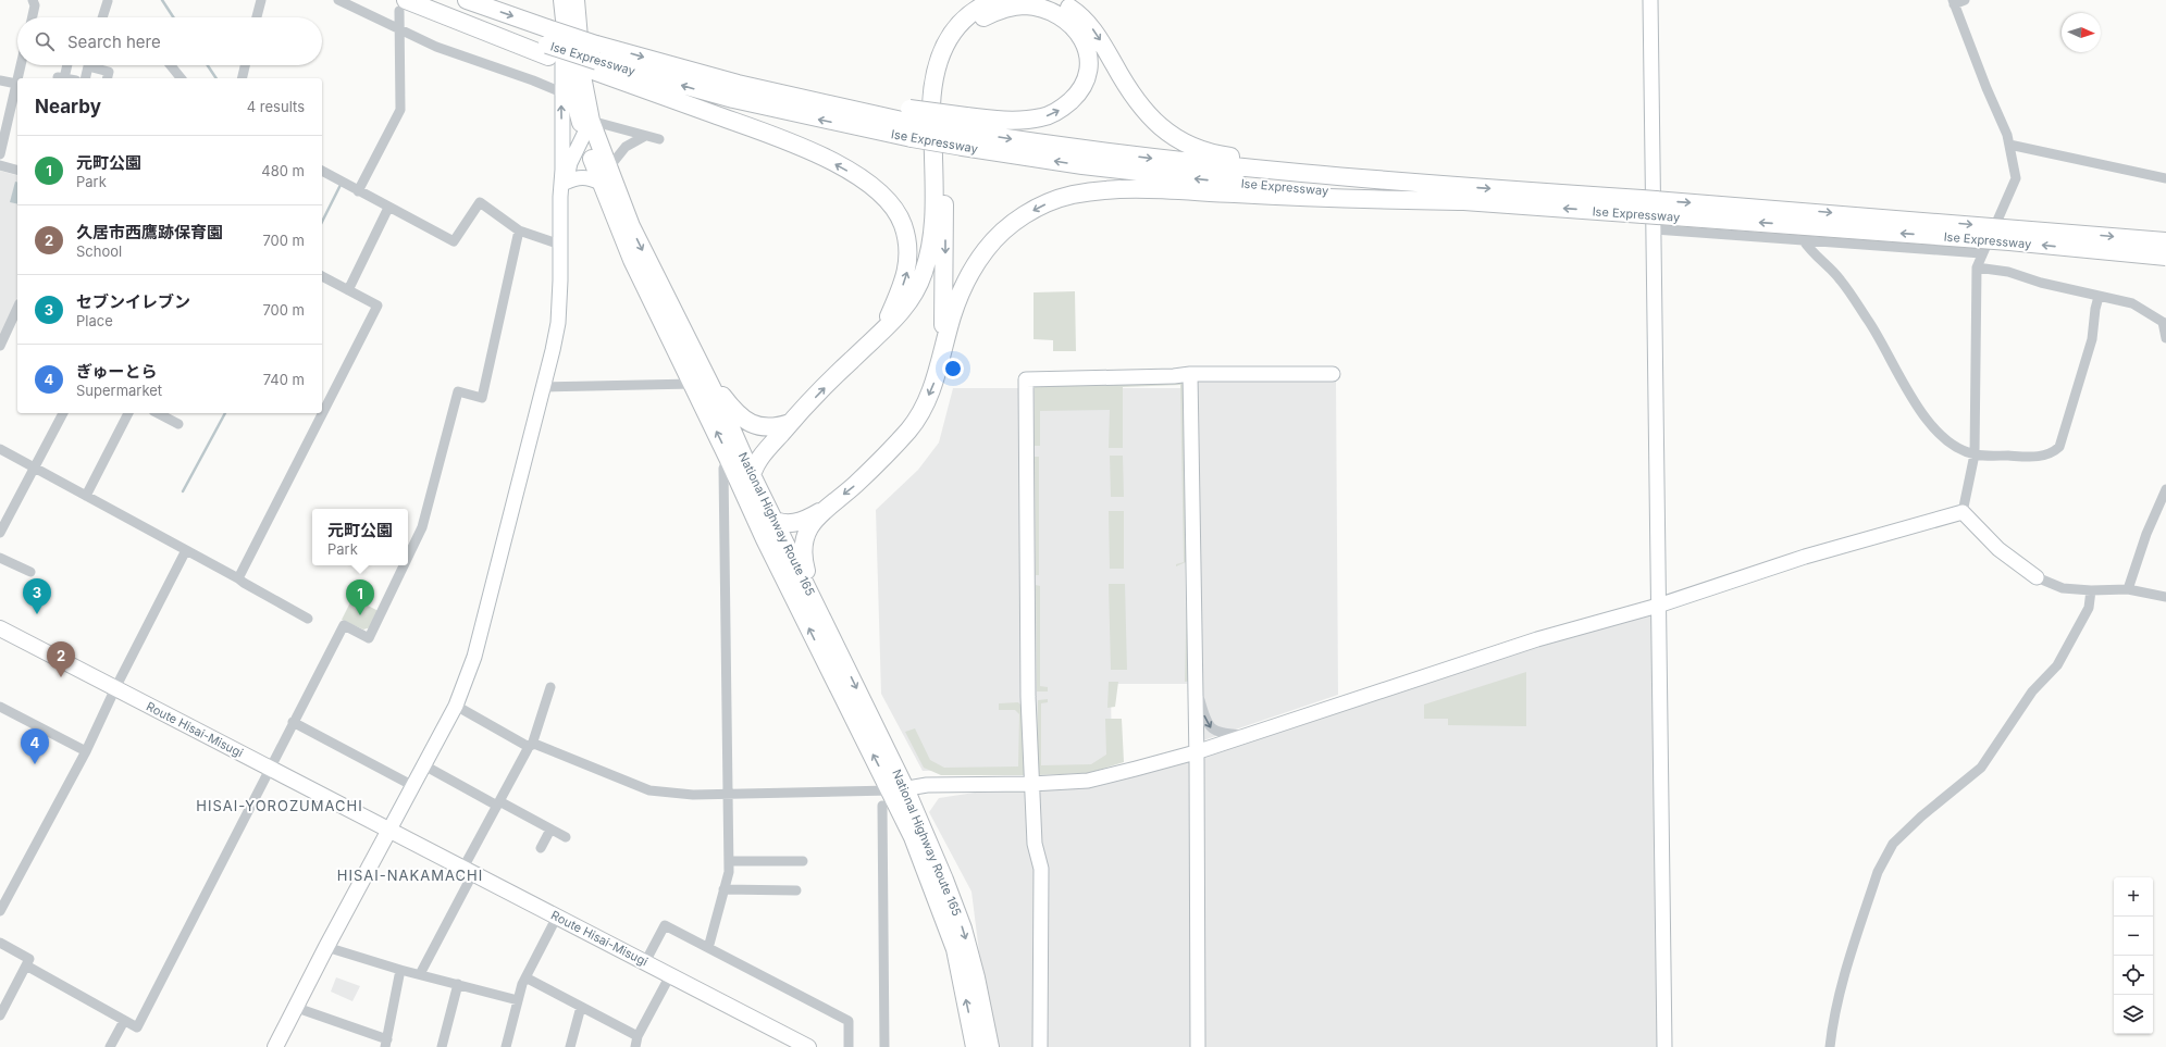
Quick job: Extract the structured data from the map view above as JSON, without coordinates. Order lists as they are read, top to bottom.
{
  "streets": {
    "highway": ["Ise Expressway", "National Highway Route 165"],
    "main road": ["Route Hisai-Misugi"]
  },
  "districts": ["HISAI-YOROZUMACHI", "HISAI-NAKAMACHI"],
  "north": "right",
  "page": {
    "search": "Search here",
    "heading": ["Nearby", "4 results"],
    "list": [
      {
        "mark": "1",
        "name": "元町公園",
        "note": "Park",
        "value": "480 m"
      },
      {
        "mark": "2",
        "name": "久居市西鷹跡保育園",
        "note": "School",
        "value": "700 m"
      },
      {
        "mark": "3",
        "name": "セブンイレブン",
        "note": "Place",
        "value": "700 m"
      },
      {
        "mark": "4",
        "name": "ぎゅーとら",
        "note": "Supermarket",
        "value": "740 m"
      }
    ],
    "popup": ["元町公園", "Park"],
    "pins": [
      "3",
      "1",
      "2",
      "4"
    ],
    "map_buttons": ["+", "−"]
  }
}
